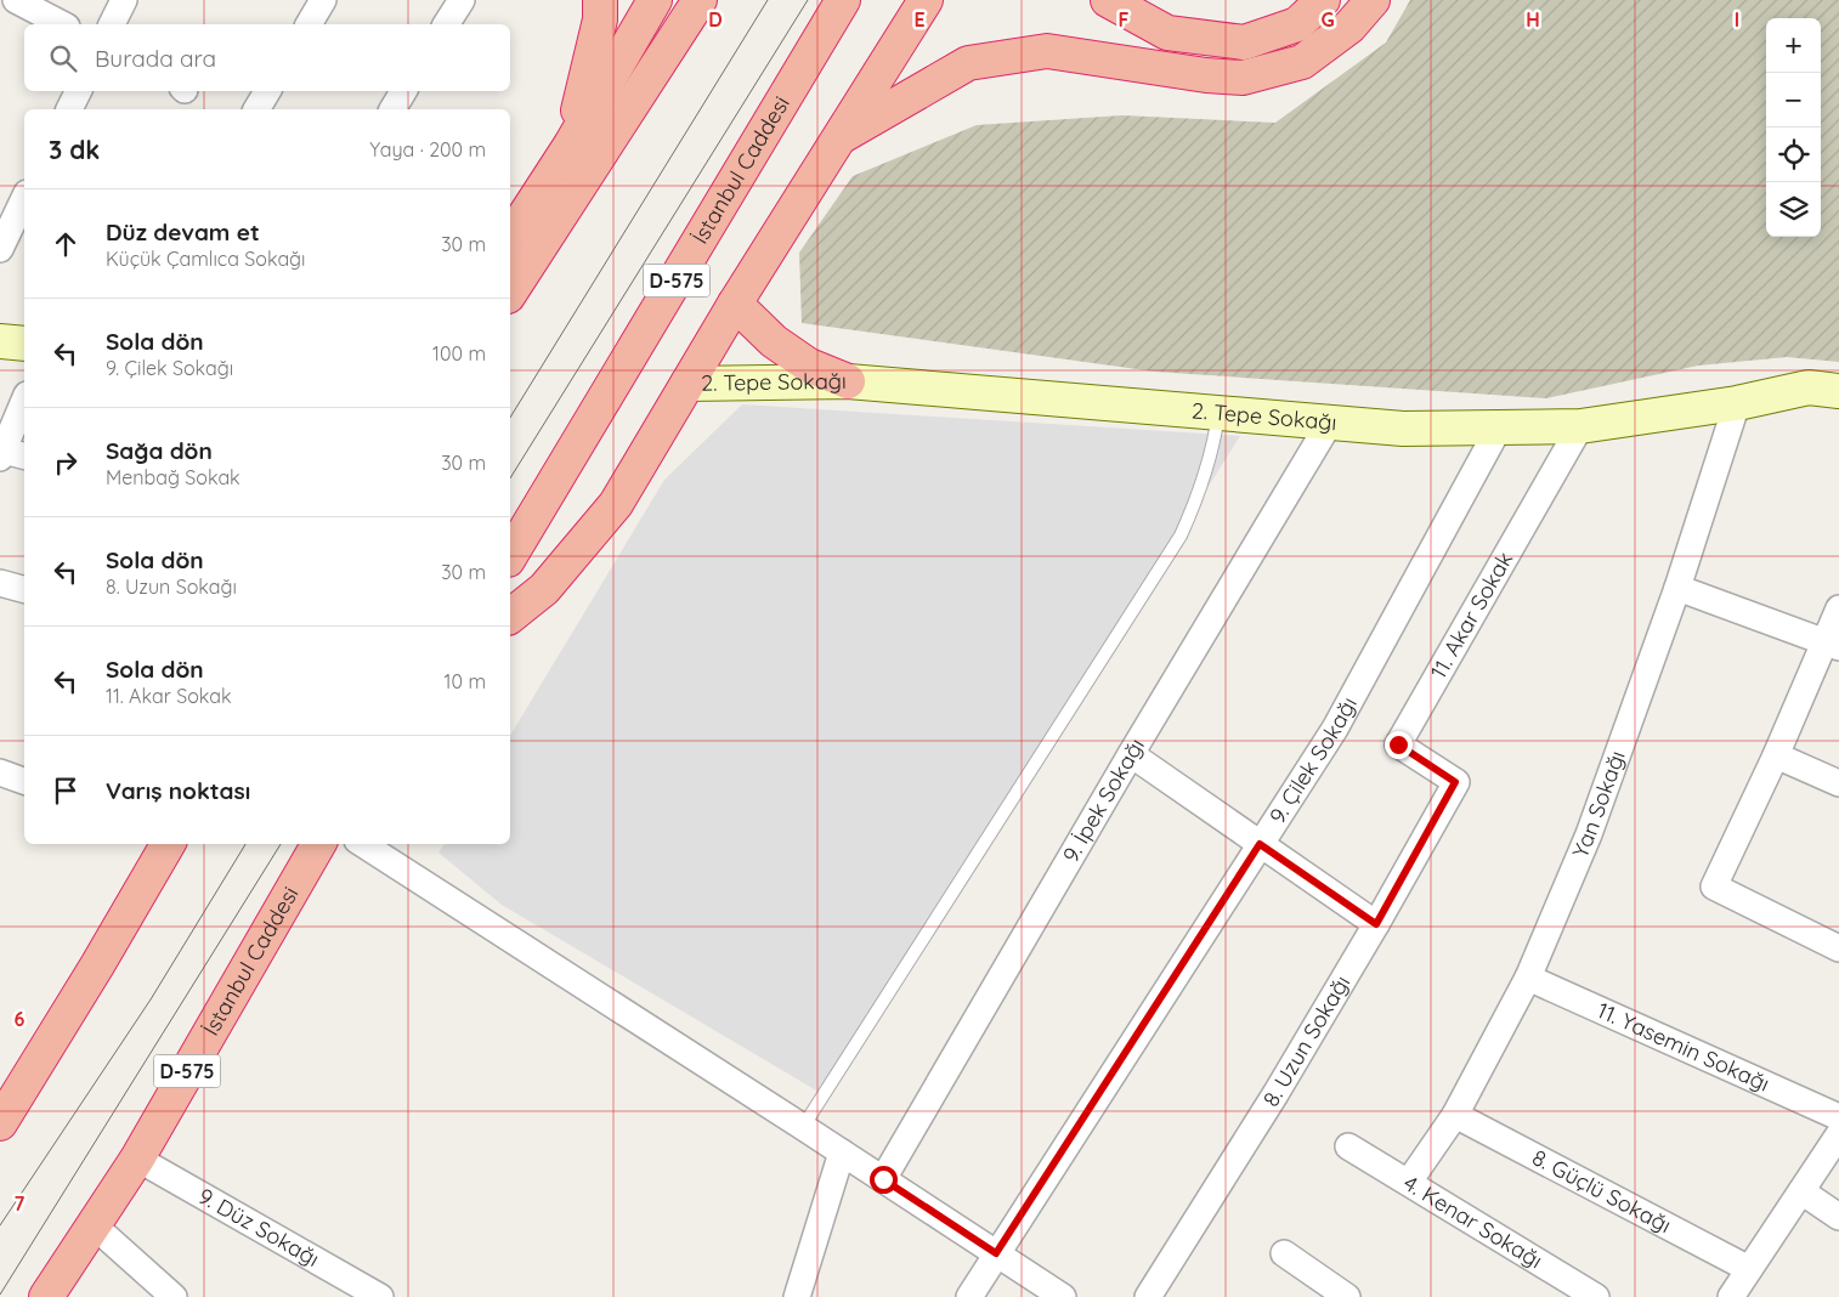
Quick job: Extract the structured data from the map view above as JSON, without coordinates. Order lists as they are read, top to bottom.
{
  "streets": {
    "highway": ["İstanbul Caddesi", "D-575"],
    "main road": ["2. Tepe Sokağı"],
    "street": [
      "11. Akar Sokak",
      "9. Çilek Sokağı",
      "9. İpek Sokağı",
      "Yan Sokağı",
      "8. Uzun Sokağı",
      "11. Yasemin Sokağı",
      "8. Güçlü Sokağı",
      "4. Kenar Sokağı",
      "9. Düz Sokağı"
    ]
  },
  "crossings": [
    ["İstanbul Caddesi", "9. Düz Sokağı"],
    ["2. Tepe Sokağı", "11. Akar Sokak"],
    ["2. Tepe Sokağı", "9. Çilek Sokağı"],
    ["2. Tepe Sokağı", "9. İpek Sokağı"],
    ["2. Tepe Sokağı", "Yan Sokağı"],
    ["11. Akar Sokak", "8. Uzun Sokağı"],
    ["Yan Sokağı", "11. Yasemin Sokağı"],
    ["Yan Sokağı", "8. Güçlü Sokağı"],
    ["Yan Sokağı", "4. Kenar Sokağı"]
  ],
  "page": {
    "map_buttons": ["+", "−"],
    "search": "Burada ara",
    "heading": ["3 dk", "Yaya · 200 m"],
    "list": [
      ["Düz devam et", "Küçük Çamlıca Sokağı", "30 m"],
      ["Sola dön", "9. Çilek Sokağı", "100 m"],
      ["Sağa dön", "Menbağ Sokak", "30 m"],
      ["Sola dön", "8. Uzun Sokağı", "30 m"],
      ["Sola dön", "11. Akar Sokak", "10 m"],
      "Varış noktası"
    ]
  },
  "grid": {
    "columns": [
      "D",
      "E",
      "F",
      "G",
      "H",
      "I"
    ],
    "rows": ["6", "7"]
  }
}
